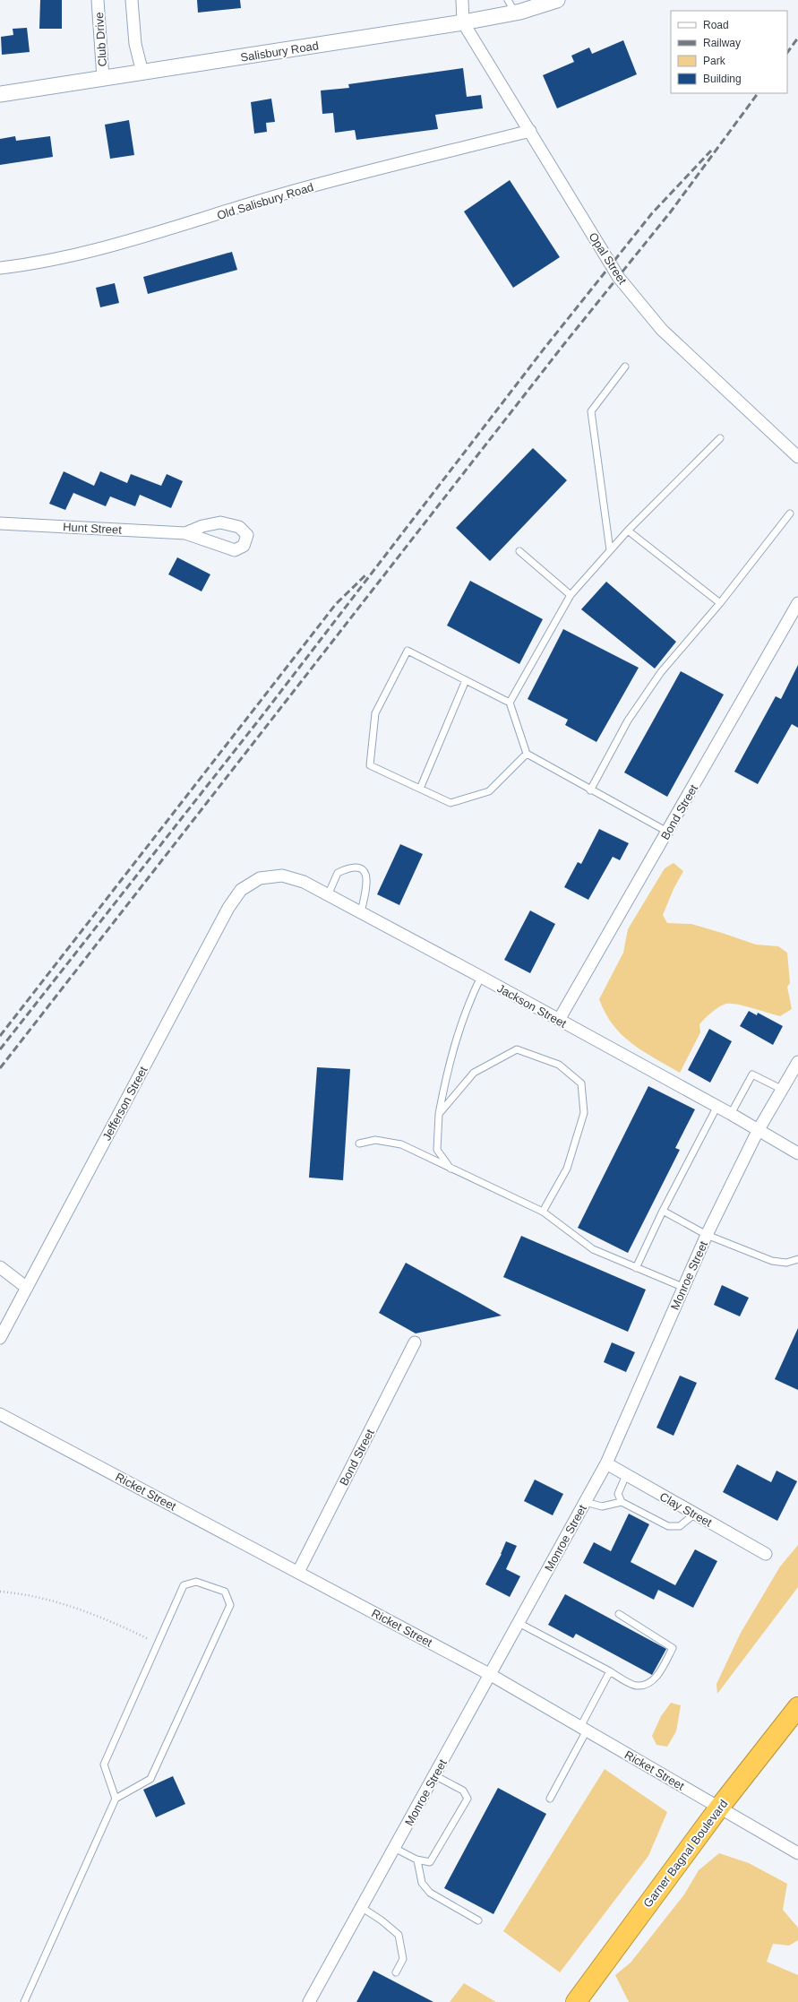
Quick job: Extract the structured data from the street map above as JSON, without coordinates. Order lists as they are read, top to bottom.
{
  "streets": {
    "highway": ["Garner Bagnal Boulevard"],
    "street": [
      "Club Drive",
      "Salisbury Road",
      "Old Salisbury Road",
      "Opal Street",
      "Hunt Street",
      "Bond Street",
      "Jackson Street",
      "Jefferson Street",
      "Monroe Street",
      "Ricket Street",
      "Clay Street"
    ]
  },
  "crossings": [
    ["Club Drive", "Salisbury Road"],
    ["Salisbury Road", "Opal Street"],
    ["Old Salisbury Road", "Opal Street"],
    ["Bond Street", "Jackson Street"],
    ["Bond Street", "Ricket Street"],
    ["Jackson Street", "Jefferson Street"],
    ["Jackson Street", "Monroe Street"],
    ["Monroe Street", "Ricket Street"],
    ["Monroe Street", "Clay Street"],
    ["Ricket Street", "Garner Bagnal Boulevard"]
  ],
  "legend": [
    "Road",
    "Railway",
    "Park",
    "Building"
  ]
}
